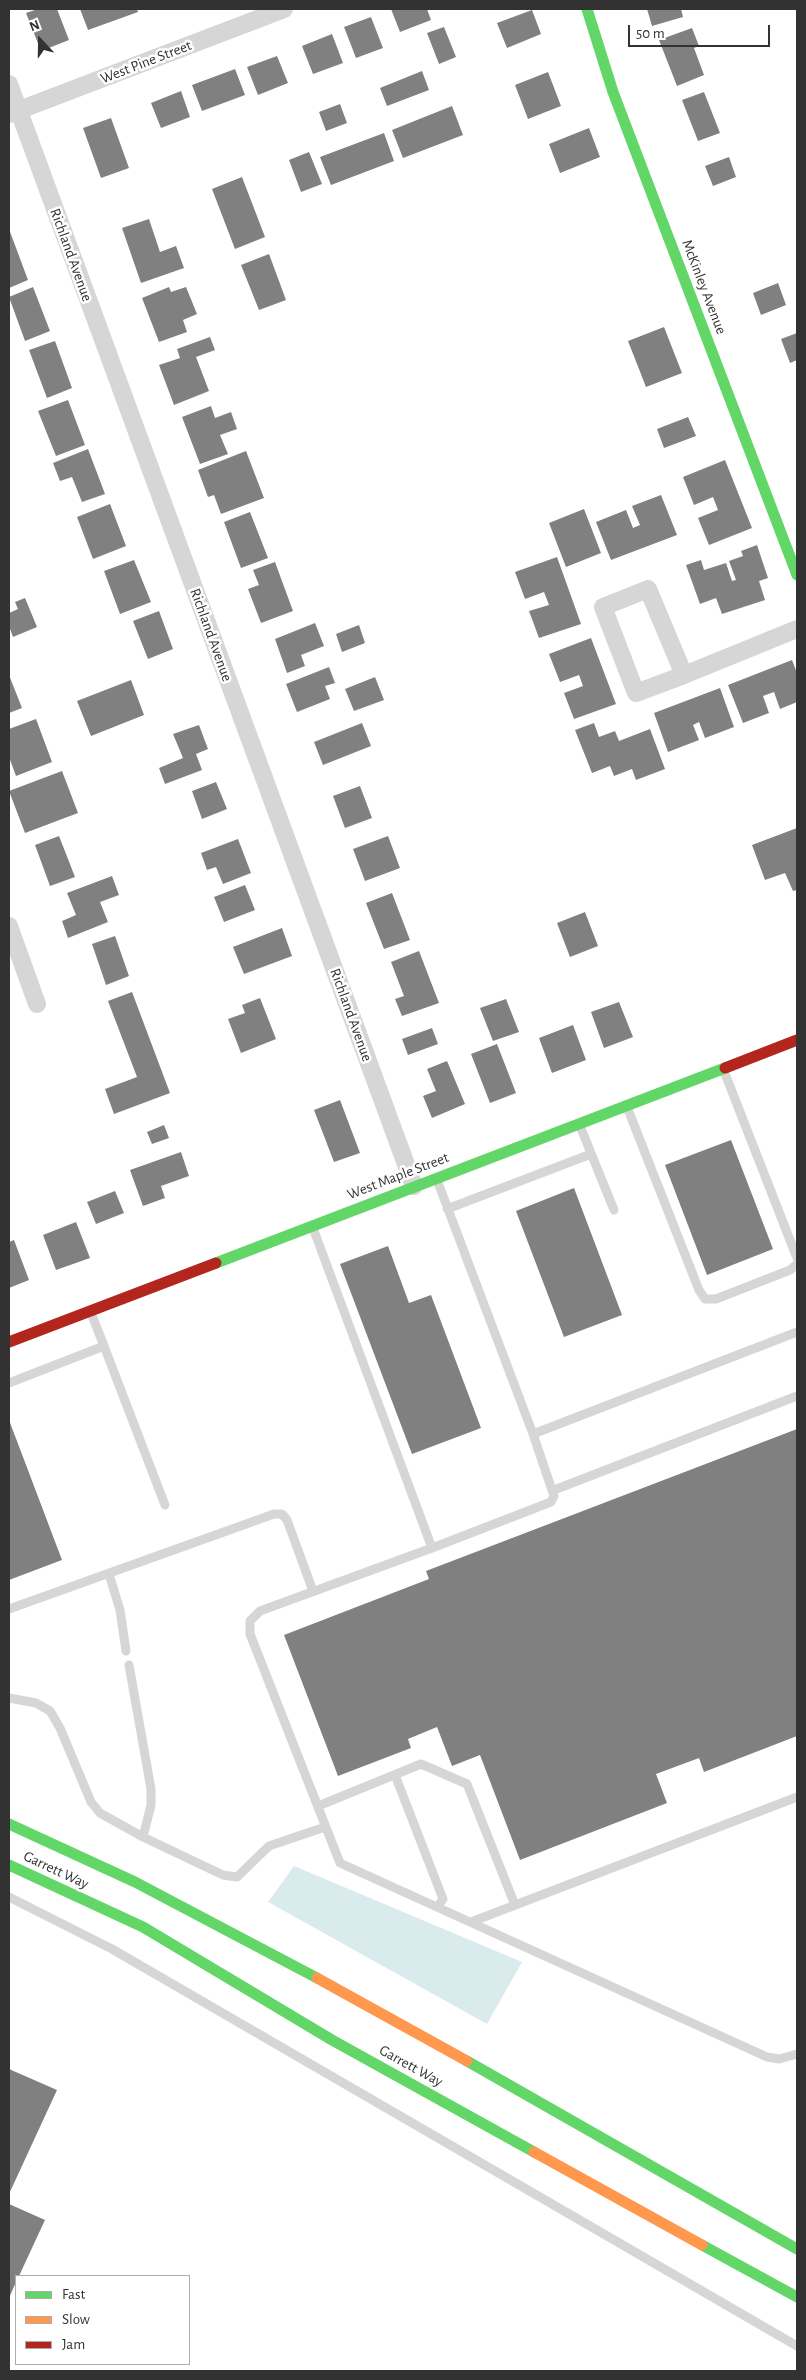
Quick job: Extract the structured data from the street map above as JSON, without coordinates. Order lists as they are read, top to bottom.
{
  "streets": {
    "main road": ["McKinley Avenue", "West Maple Street", "Garrett Way"],
    "street": ["West Pine Street", "Richland Avenue"]
  },
  "crossings": [
    ["West Pine Street", "Richland Avenue"],
    ["Richland Avenue", "West Maple Street"]
  ],
  "legend": ["Fast", "Slow", "Jam"],
  "scale_bar": "50 m",
  "north": "top"
}
